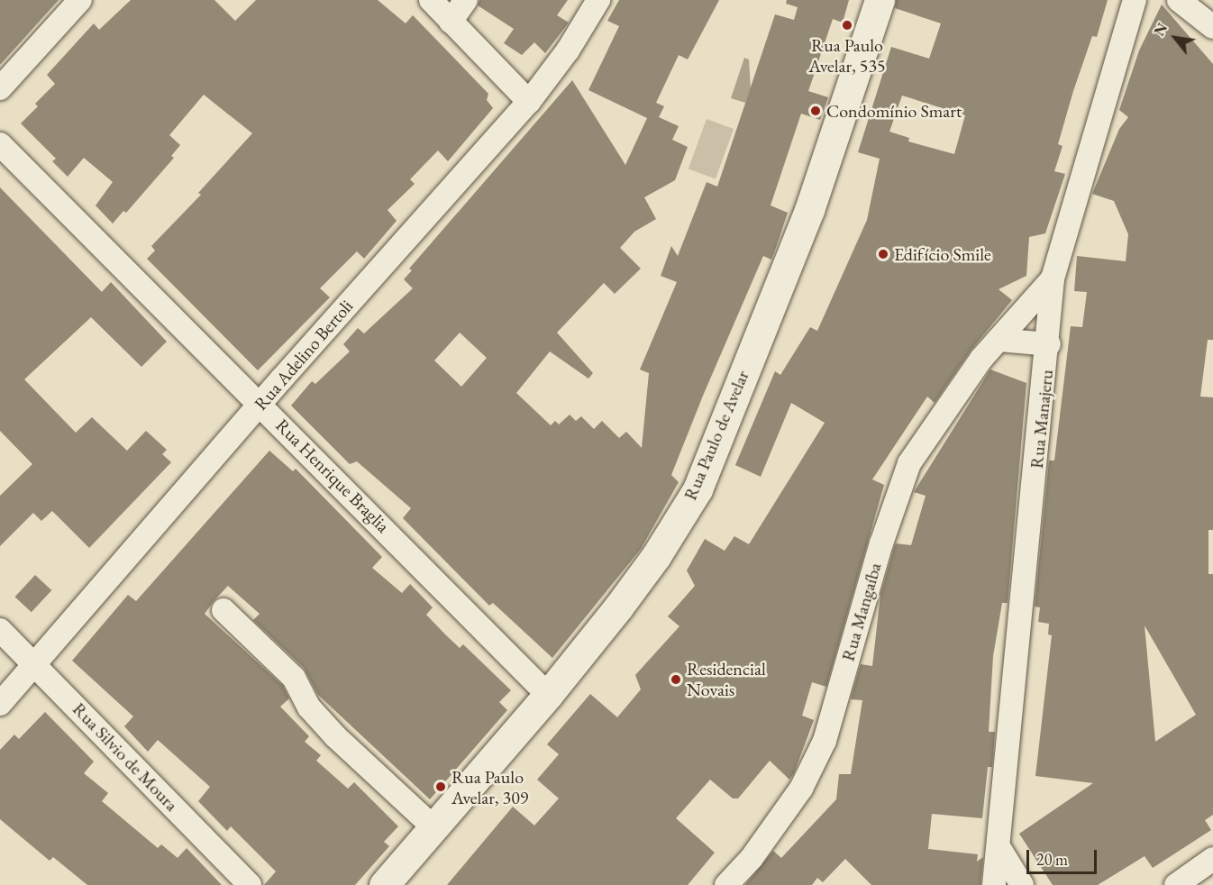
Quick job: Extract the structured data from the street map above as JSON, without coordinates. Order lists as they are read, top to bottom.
{
  "streets": {
    "street": [
      "Rua Adelino Bertoli",
      "Rua Manajeru",
      "Rua Paulo de Avelar",
      "Rua Henrique Braglia",
      "Rua Mangaíba",
      "Rua Silvio de Moura"
    ]
  },
  "crossings": [
    ["Rua Adelino Bertoli", "Rua Henrique Braglia"],
    ["Rua Adelino Bertoli", "Rua Silvio de Moura"],
    ["Rua Manajeru", "Rua Mangaíba"],
    ["Rua Paulo de Avelar", "Rua Henrique Braglia"]
  ],
  "places": [
    "Rua Paulo Avelar, 535",
    "Condomínio Smart",
    "Edifício Smile",
    "Residencial Novais",
    "Rua Paulo Avelar, 309"
  ],
  "scale_bar": "20 m",
  "north": "top left"
}
